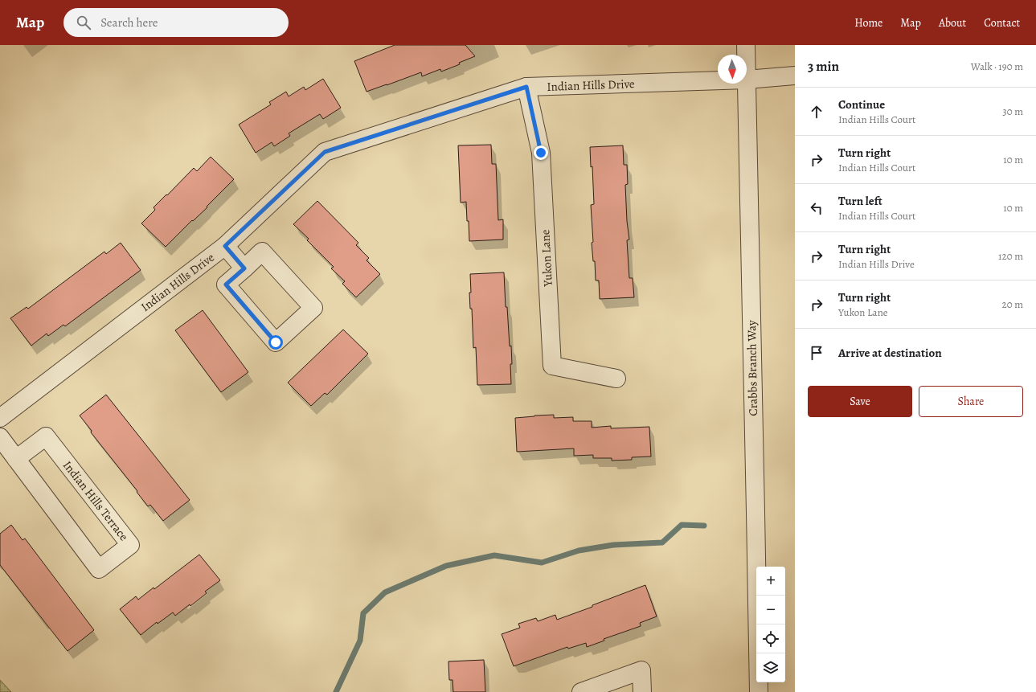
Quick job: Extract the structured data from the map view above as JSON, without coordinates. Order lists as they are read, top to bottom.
{
  "streets": {
    "street": [
      "Indian Hills Drive",
      "Yukon Lane",
      "Crabbs Branch Way",
      "Indian Hills Terrace"
    ]
  },
  "crossings": [
    ["Indian Hills Drive", "Yukon Lane"],
    ["Indian Hills Drive", "Crabbs Branch Way"]
  ],
  "north": "bottom",
  "page": {
    "header": "Map",
    "search": "Search here",
    "nav": [
      "Home",
      "Map",
      "About",
      "Contact"
    ],
    "heading": ["3 min", "Walk · 190 m"],
    "list": [
      ["Continue", "Indian Hills Court", "30 m"],
      ["Turn right", "Indian Hills Court", "10 m"],
      ["Turn left", "Indian Hills Court", "10 m"],
      ["Turn right", "Indian Hills Drive", "120 m"],
      ["Turn right", "Yukon Lane", "20 m"],
      "Arrive at destination"
    ],
    "buttons": ["Save", "Share"],
    "map_buttons": ["+", "−"]
  }
}
